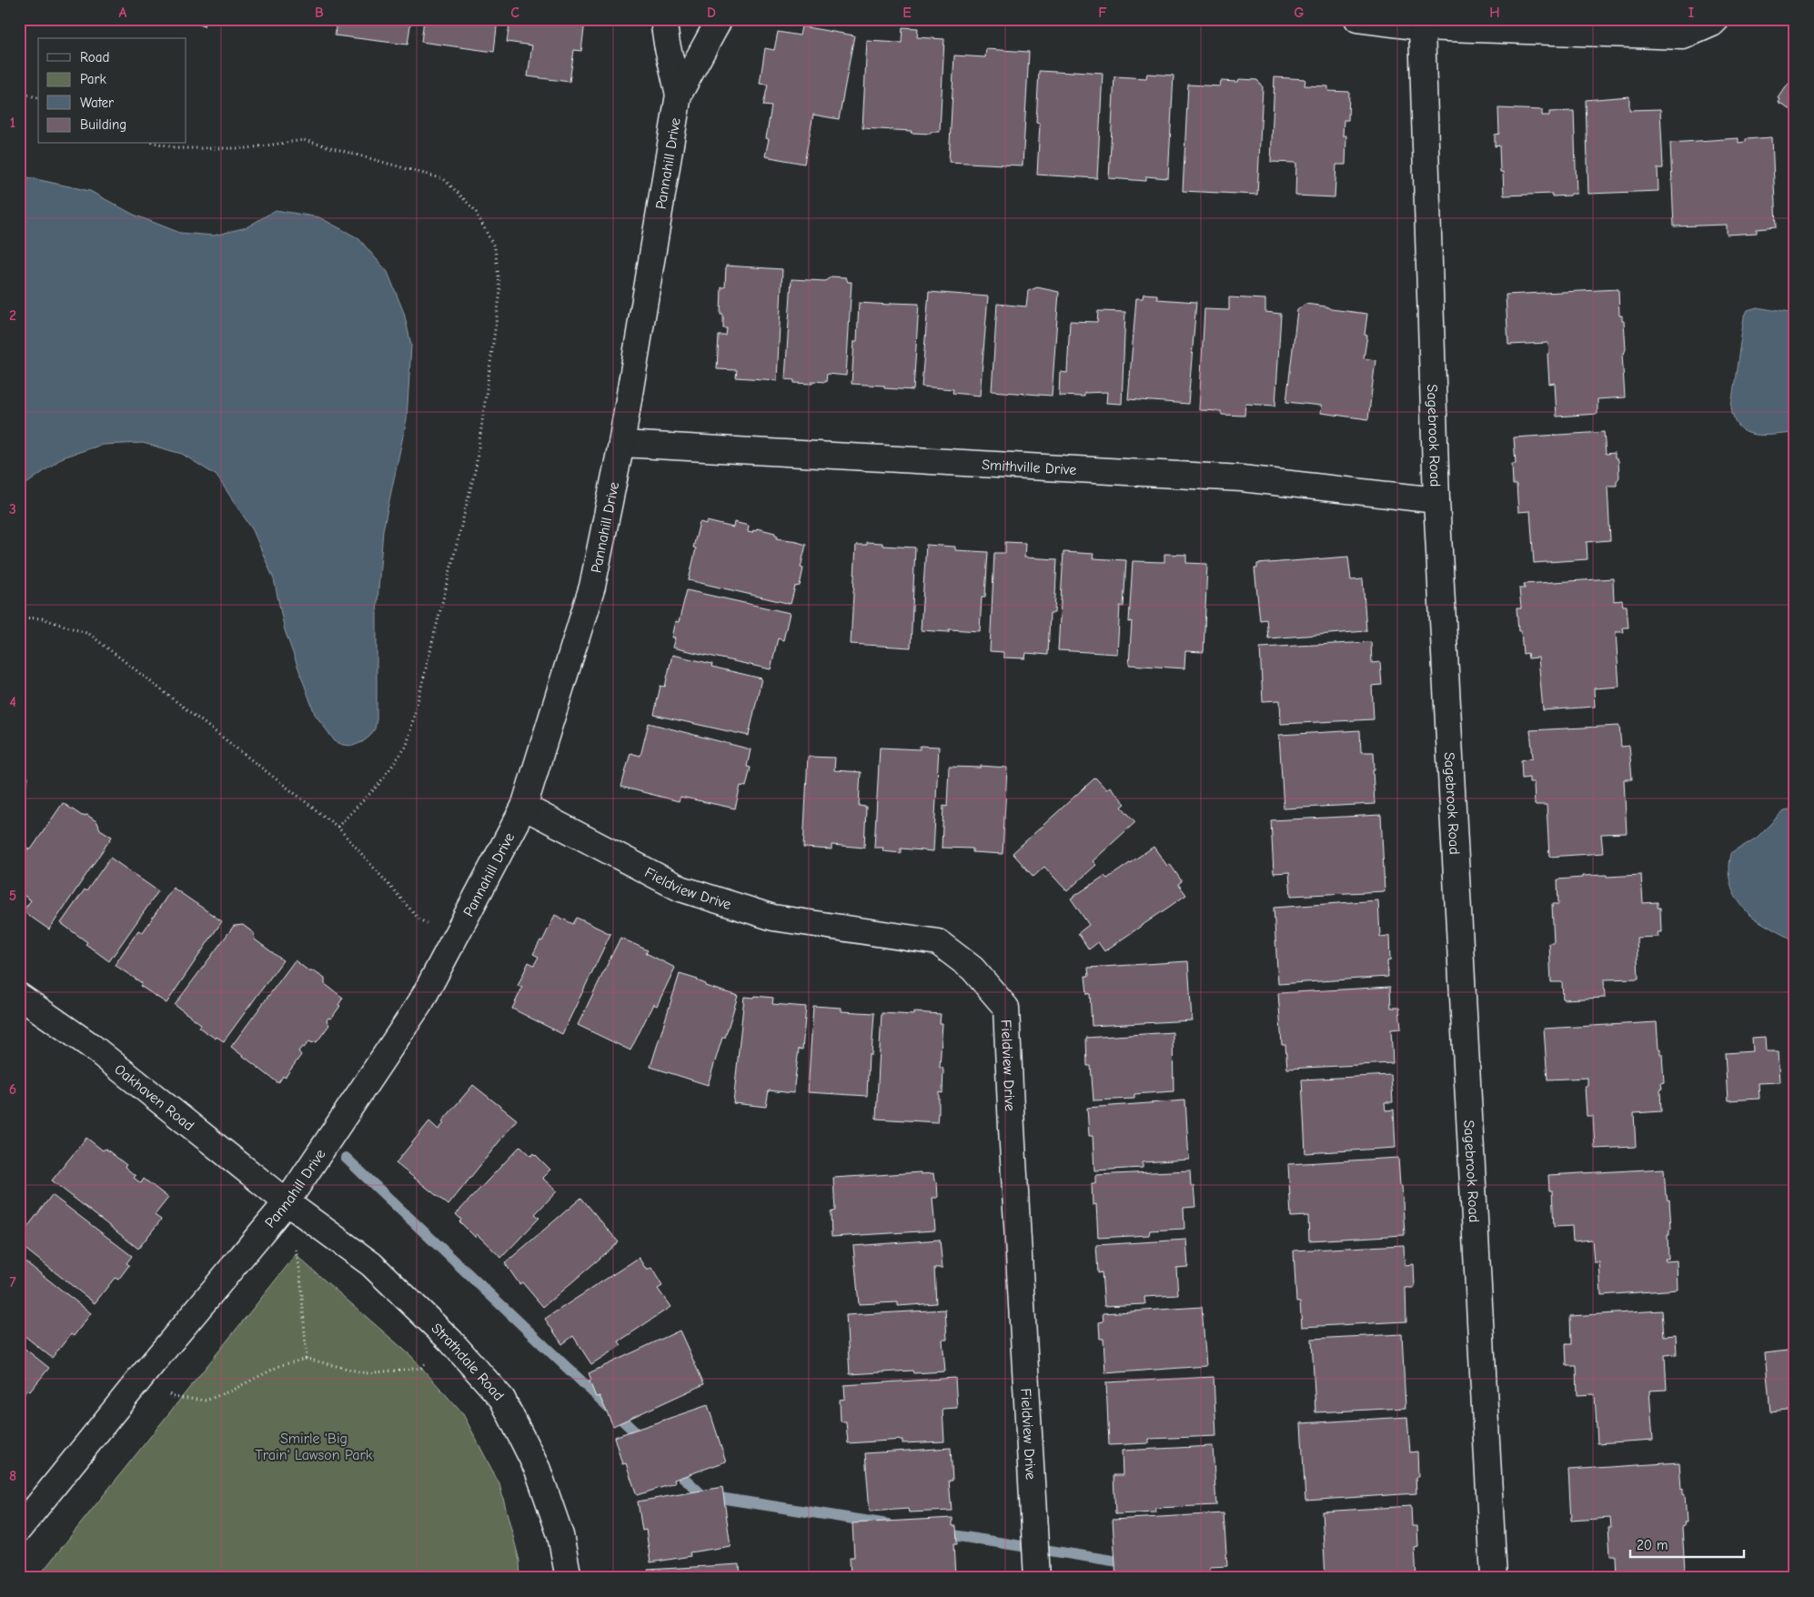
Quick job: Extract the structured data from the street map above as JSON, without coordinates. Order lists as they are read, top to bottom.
{
  "streets": {
    "street": [
      "Pannahill Drive",
      "Sagebrook Road",
      "Smithville Drive",
      "Fieldview Drive",
      "Oakhaven Road",
      "Strathdale Road"
    ]
  },
  "crossings": [
    ["Pannahill Drive", "Smithville Drive"],
    ["Pannahill Drive", "Fieldview Drive"],
    ["Pannahill Drive", "Oakhaven Road"],
    ["Pannahill Drive", "Strathdale Road"],
    ["Sagebrook Road", "Smithville Drive"],
    ["Oakhaven Road", "Strathdale Road"]
  ],
  "parks": ["Smirle 'Big Train' Lawson Park"],
  "legend": [
    "Road",
    "Park",
    "Water",
    "Building"
  ],
  "scale_bar": "20 m",
  "grid": {
    "columns": [
      "A",
      "B",
      "C",
      "D",
      "E",
      "F",
      "G",
      "H",
      "I"
    ],
    "rows": [
      "1",
      "2",
      "3",
      "4",
      "5",
      "6",
      "7",
      "8"
    ]
  }
}
